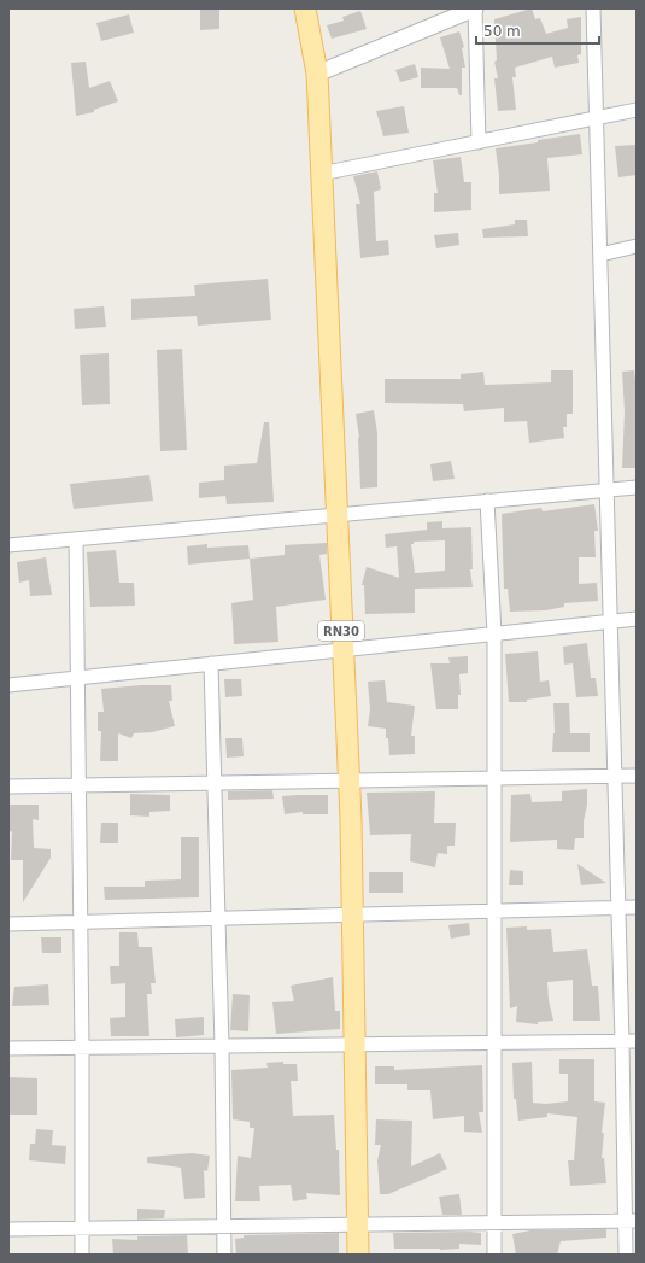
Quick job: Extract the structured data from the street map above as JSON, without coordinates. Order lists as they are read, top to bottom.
{
  "streets": {
    "main road": ["RN30"]
  },
  "scale_bar": "50 m"
}
